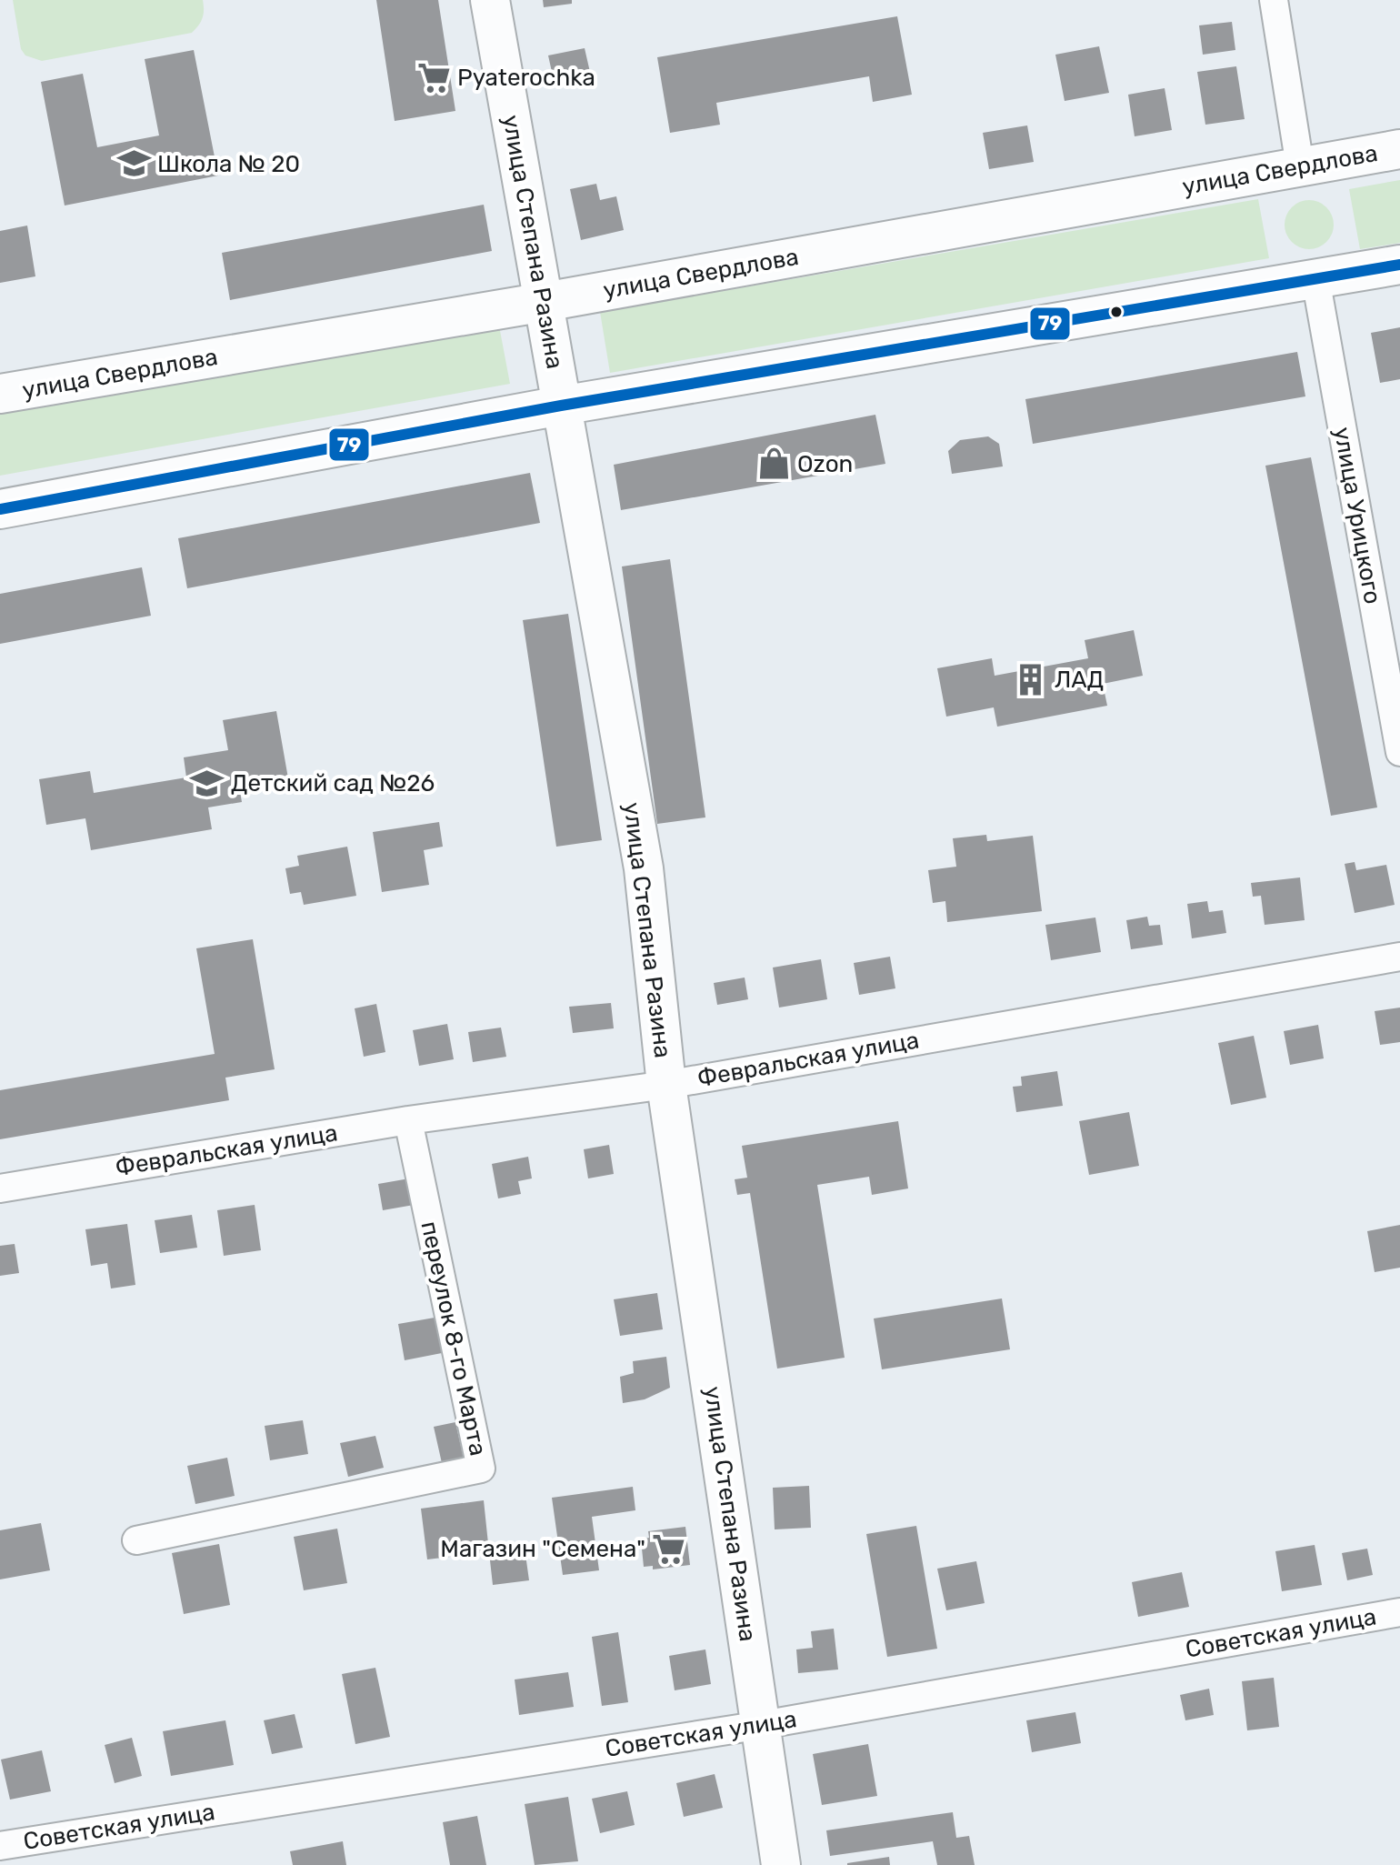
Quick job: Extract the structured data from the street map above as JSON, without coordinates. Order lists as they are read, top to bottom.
{
  "streets": {
    "main road": ["улица Свердлова", "улица Степана Разина"],
    "street": [
      "улица Урицкого",
      "Февральская улица",
      "переулок 8-го Марта",
      "Советская улица"
    ]
  },
  "crossings": [
    ["улица Свердлова", "улица Степана Разина"],
    ["улица Степана Разина", "Февральская улица"],
    ["улица Степана Разина", "Советская улица"],
    ["Февральская улица", "переулок 8-го Марта"]
  ],
  "places": {
    "supermarket": ["Pyaterochka", "Магазин \"Семена\""],
    "school or university": ["Школа № 20", "Детский сад №26"],
    "shop": ["Ozon"],
    "building": ["ЛАД"]
  },
  "lines": ["transit line 79"]
}
